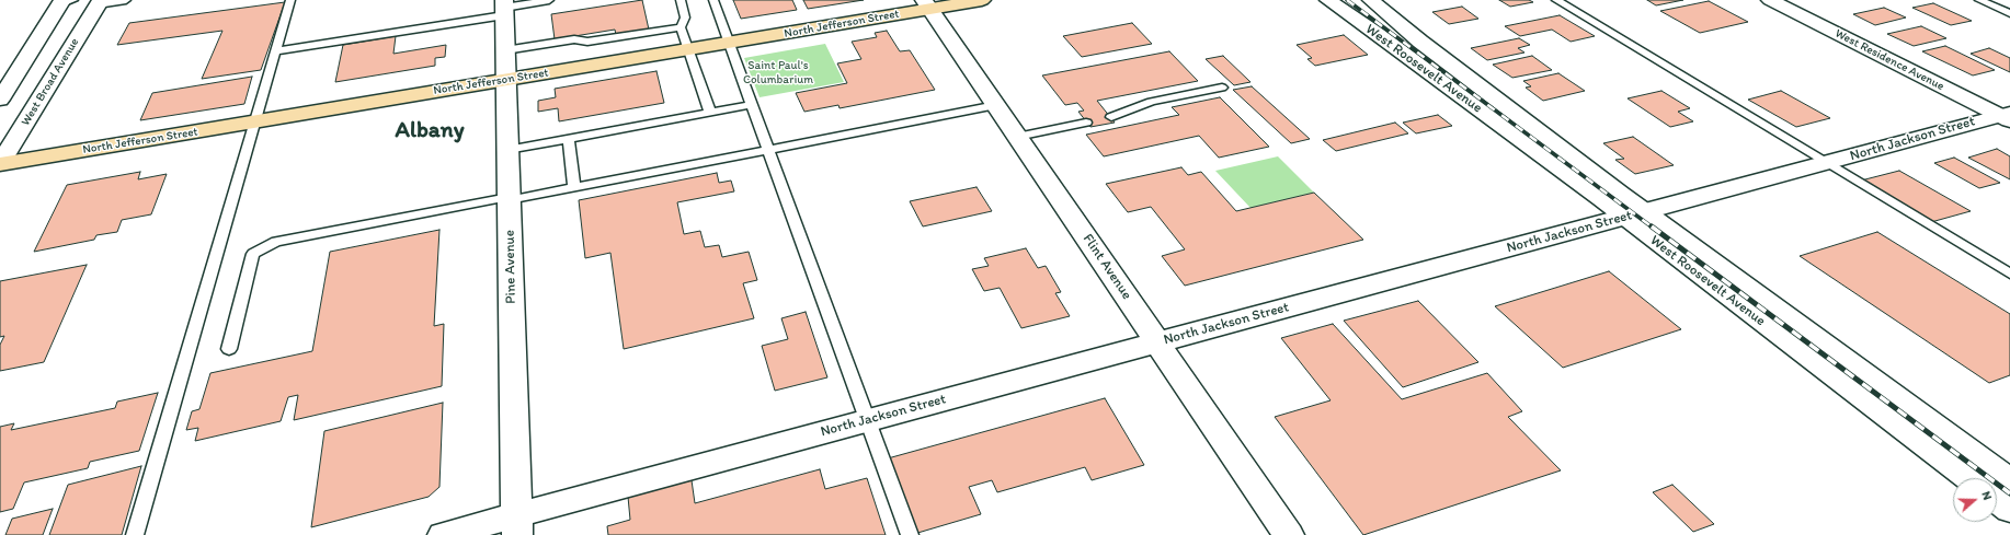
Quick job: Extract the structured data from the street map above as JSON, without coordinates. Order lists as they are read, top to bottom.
{
  "streets": {
    "main road": ["North Jefferson Street"],
    "street": [
      "West Residence Avenue",
      "West Roosevelt Avenue",
      "West Broad Avenue",
      "North Jackson Street",
      "Pine Avenue",
      "Flint Avenue"
    ]
  },
  "crossings": [
    ["North Jefferson Street", "West Broad Avenue"],
    ["North Jefferson Street", "Pine Avenue"],
    ["North Jefferson Street", "Flint Avenue"],
    ["West Residence Avenue", "North Jackson Street"],
    ["West Roosevelt Avenue", "North Jackson Street"],
    ["North Jackson Street", "Pine Avenue"],
    ["North Jackson Street", "Flint Avenue"]
  ],
  "districts": ["Albany"],
  "parks": ["Saint Paul's Columbarium"],
  "north": "right"
}
